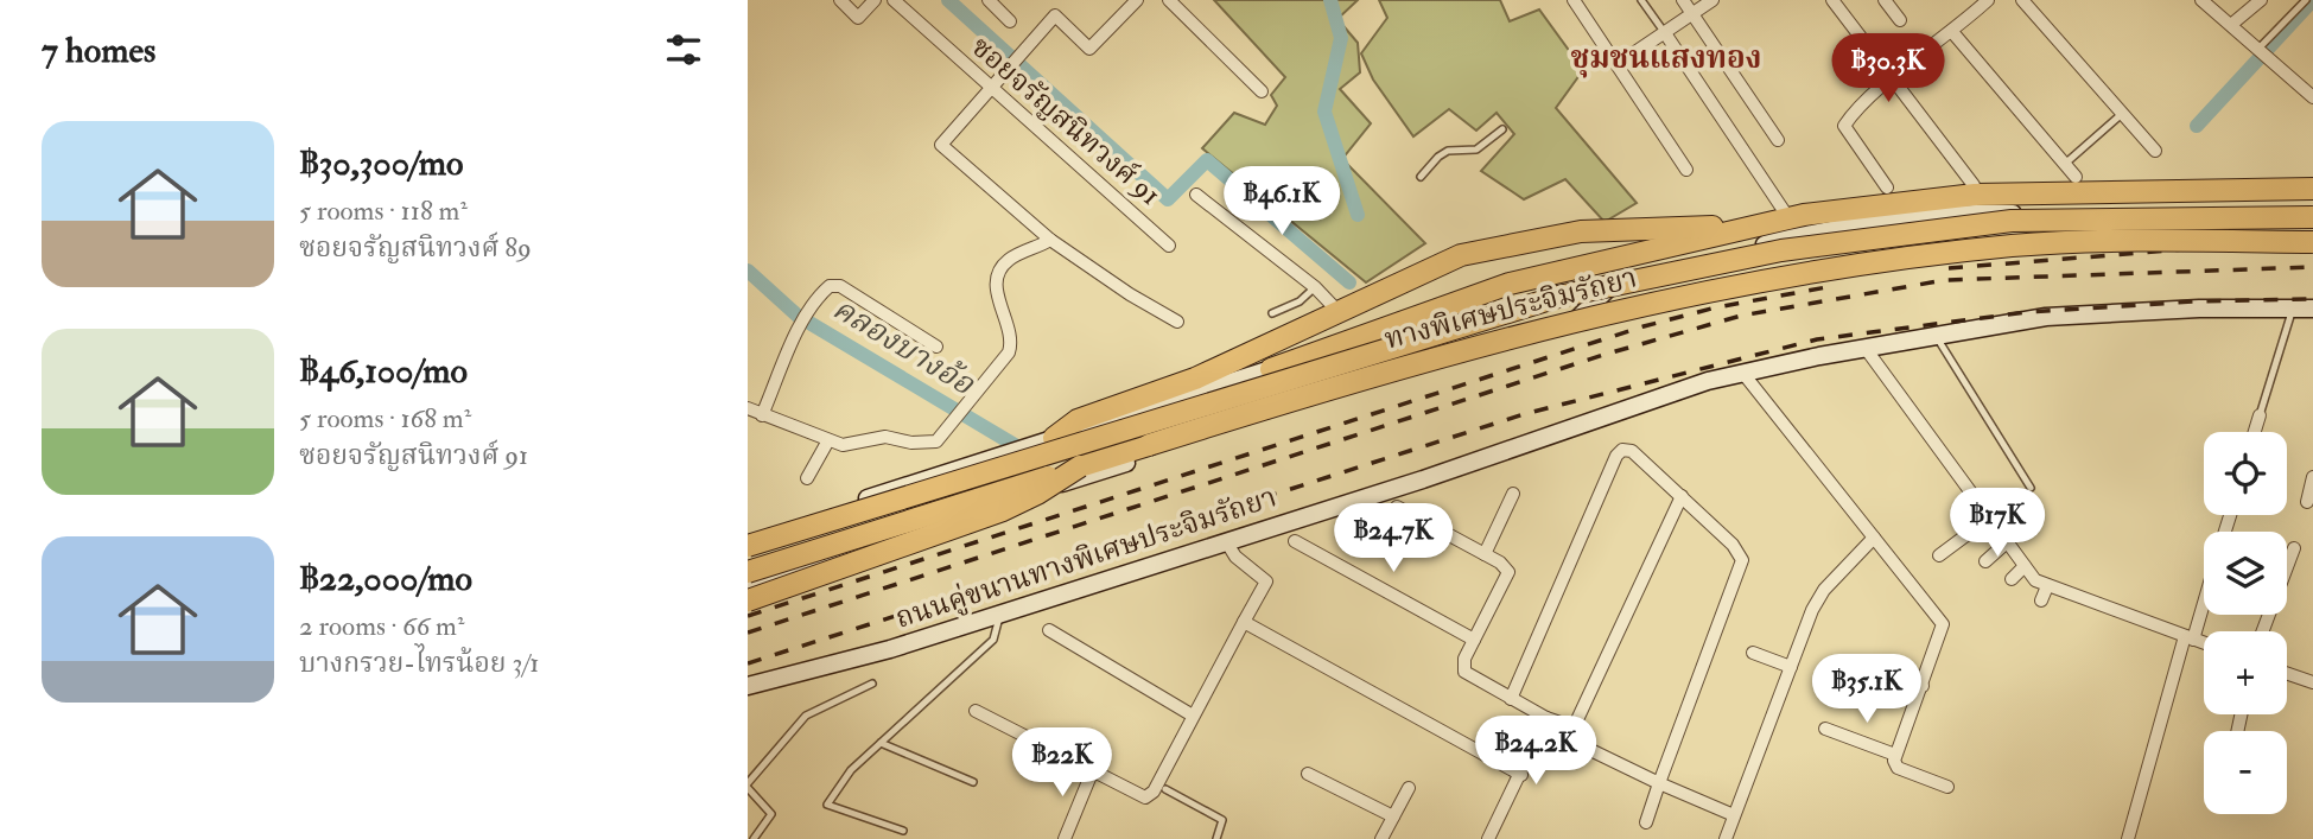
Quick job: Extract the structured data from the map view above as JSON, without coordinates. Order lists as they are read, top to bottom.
{
  "streets": {
    "highway": ["ทางพิเศษประจิมรัถยา"],
    "main road": ["ถนนคู่ขนานทางพิเศษประจิมรัถยา"],
    "street": ["ซอยจรัญสนิทวงศ์ 91"]
  },
  "districts": ["ชุมชนแสงทอง"],
  "water": ["คลองบางอ้อ"],
  "page": {
    "heading": "7 homes",
    "price": [
      "฿30.3K",
      "฿46.1K",
      "฿17K",
      "฿24.7K",
      "฿35.1K",
      "฿24.2K",
      "฿22K"
    ],
    "list": [
      {
        "name": "฿30,300/mo",
        "note": "5 rooms · 118 m² · ซอยจรัญสนิทวงศ์ 89"
      },
      {
        "name": "฿46,100/mo",
        "note": "5 rooms · 168 m² · ซอยจรัญสนิทวงศ์ 91"
      },
      {
        "name": "฿22,000/mo",
        "note": "2 rooms · 66 m² · บางกรวย-ไทรน้อย 3/1"
      }
    ],
    "map_buttons": ["+", "−"]
  }
}
